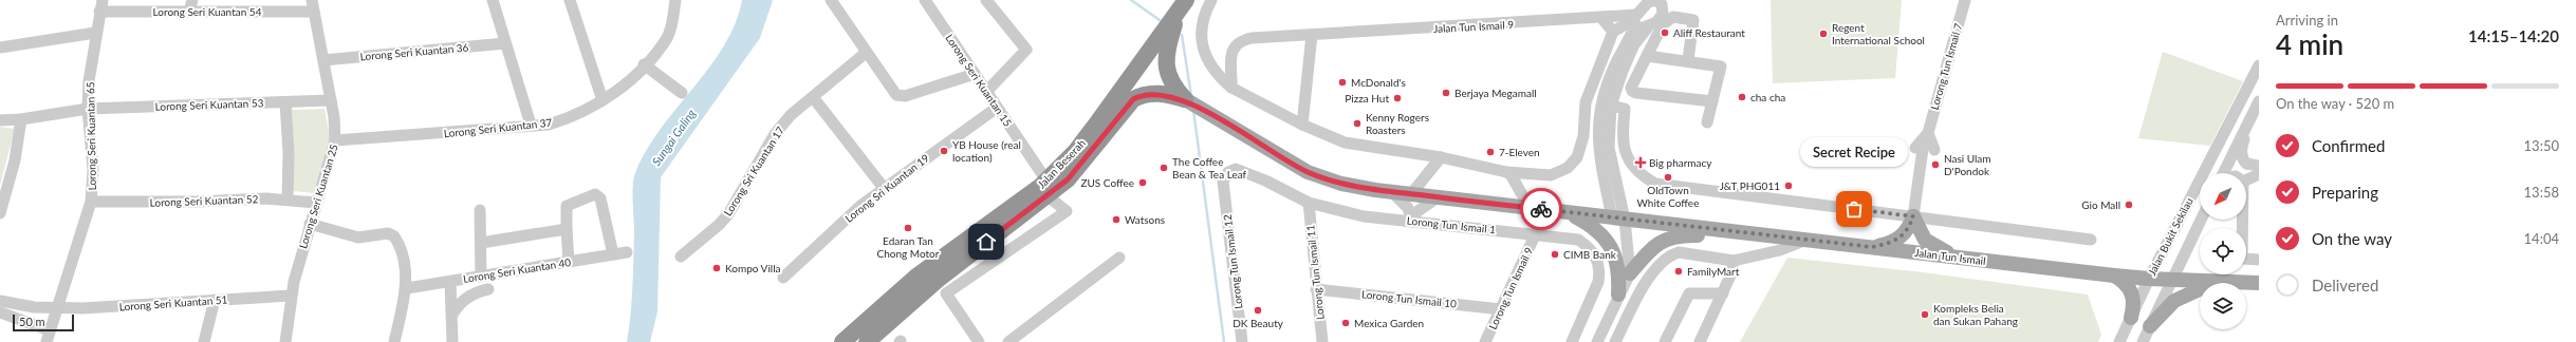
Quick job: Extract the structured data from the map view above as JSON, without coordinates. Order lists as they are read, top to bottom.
{
  "streets": {
    "highway": ["Jalan Beserah"],
    "main road": ["Jalan Tun Ismail"],
    "street": [
      "Lorong Seri Kuantan 54",
      "Jalan Tun Ismail 9",
      "Lorong Seri Kuantan 36",
      "Lorong Tun Ismail 7",
      "Lorong Seri Kuantan 15",
      "Lorong Seri Kuantan 53",
      "Lorong Seri Kuantan 37",
      "Lorong Seri Kuantan 65",
      "Lorong Sri Kuantan 17",
      "Lorong Sri Kuantan 19",
      "Lorong Seri Kuantan 25",
      "Lorong Seri Kuantan 52",
      "Lorong Tun Ismail 1",
      "Jalan Bukit Sekilau",
      "Lorong Tun Ismail 12",
      "Lorong Seri Kuantan 40",
      "Lorong Tun Ismail 11",
      "Lorong Tun Ismail 9",
      "Lorong Tun Ismail 10",
      "Lorong Seri Kuantan 51"
    ]
  },
  "crossings": [
    ["Lorong Seri Kuantan 54", "Lorong Seri Kuantan 65"],
    ["Lorong Seri Kuantan 54", "Lorong Seri Kuantan 25"],
    ["Lorong Seri Kuantan 36", "Lorong Seri Kuantan 25"],
    ["Lorong Seri Kuantan 15", "Jalan Beserah"],
    ["Lorong Seri Kuantan 15", "Lorong Sri Kuantan 19"],
    ["Lorong Seri Kuantan 53", "Lorong Seri Kuantan 65"],
    ["Lorong Seri Kuantan 53", "Lorong Seri Kuantan 25"],
    ["Lorong Seri Kuantan 37", "Lorong Seri Kuantan 25"],
    ["Lorong Seri Kuantan 65", "Lorong Seri Kuantan 52"],
    ["Lorong Seri Kuantan 65", "Lorong Seri Kuantan 51"],
    ["Jalan Beserah", "Jalan Tun Ismail"],
    ["Lorong Seri Kuantan 25", "Lorong Seri Kuantan 52"],
    ["Lorong Seri Kuantan 25", "Lorong Seri Kuantan 51"],
    ["Lorong Tun Ismail 1", "Lorong Tun Ismail 12"],
    ["Lorong Tun Ismail 1", "Lorong Tun Ismail 11"],
    ["Lorong Tun Ismail 1", "Lorong Tun Ismail 9"],
    ["Jalan Bukit Sekilau", "Jalan Tun Ismail"],
    ["Lorong Tun Ismail 11", "Lorong Tun Ismail 10"],
    ["Lorong Tun Ismail 9", "Lorong Tun Ismail 10"]
  ],
  "water": ["Sungai Galing"],
  "places": {
    "other": [
      "Aliff Restaurant",
      "Regent International School",
      "McDonald's",
      "Berjaya Megamall",
      "cha cha",
      "Pizza Hut",
      "Kenny Rogers Roasters",
      "YB House (real location)",
      "7-Eleven",
      "Nasi Ulam D'Pondok",
      "The Coffee Bean & Tea Leaf",
      "OldTown White Coffee",
      "ZUS Coffee",
      "J&T PHG011",
      "Gio Mall",
      "Secret Recipe",
      "Watsons",
      "Edaran Tan Chong Motor",
      "CIMB Bank",
      "Kompo Villa",
      "FamilyMart",
      "DK Beauty",
      "Kompleks Belia dan Sukan Pahang",
      "Mexica Garden"
    ],
    "health": ["Big pharmacy"]
  },
  "scale_bar": "50 m",
  "north": "bottom left",
  "page": {
    "heading": ["4 min", "Arriving in", "14:15–14:20"],
    "bar": "On the way · 520 m",
    "list": [
      ["Confirmed", "13:50"],
      ["Preparing", "13:58"],
      ["On the way", "14:04"],
      "Delivered"
    ],
    "bubble": "Secret Recipe",
    "scale": "50 m"
  }
}
